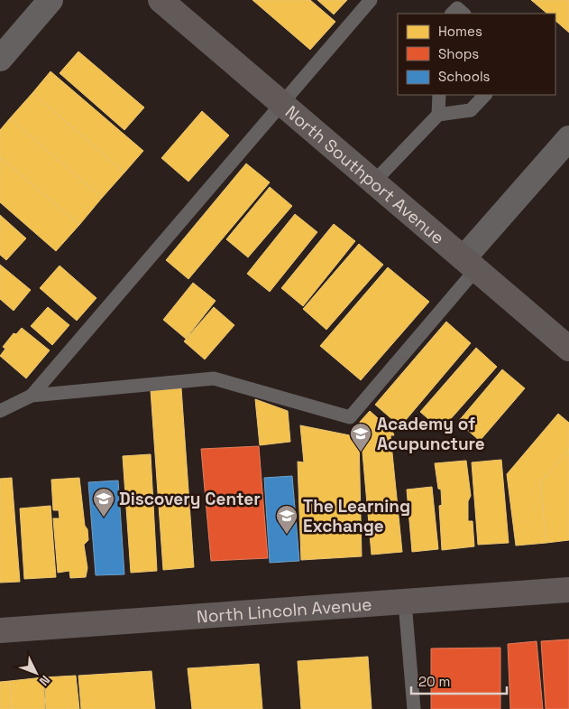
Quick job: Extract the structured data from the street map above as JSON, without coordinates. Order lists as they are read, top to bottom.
{
  "streets": {
    "main road": ["North Southport Avenue", "North Lincoln Avenue"]
  },
  "places": {
    "school or university": ["Academy of Acupuncture", "Discovery Center", "The Learning Exchange"]
  },
  "legend": ["Homes", "Shops", "Schools"],
  "scale_bar": "20 m",
  "north": "bottom right"
}
